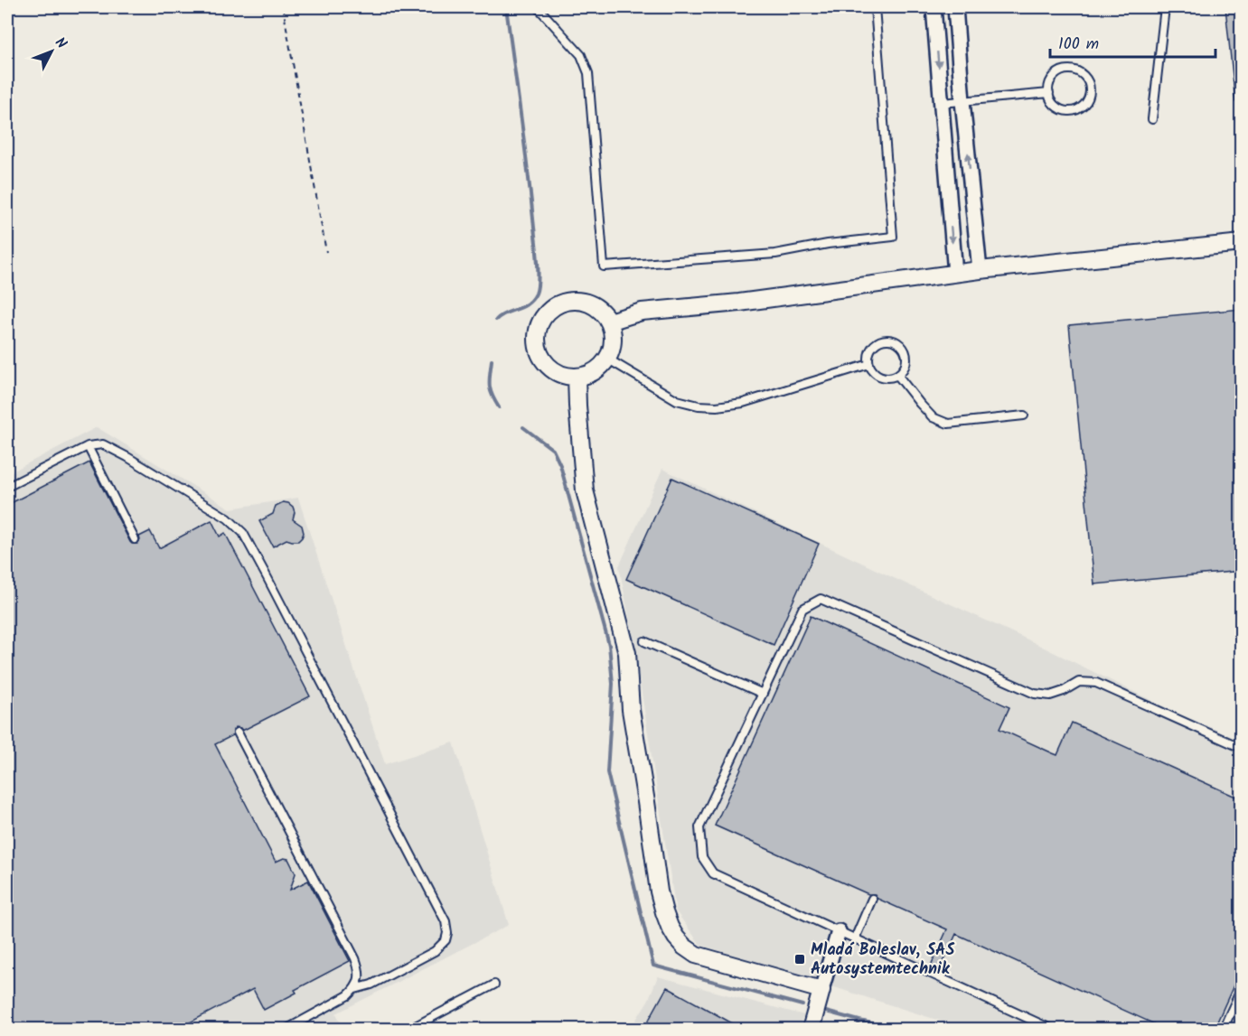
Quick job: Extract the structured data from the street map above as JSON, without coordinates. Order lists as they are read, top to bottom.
{
  "places": {
    "transit": ["Mladá Boleslav, SAS Autosystemtechnik"]
  },
  "scale_bar": "100 m",
  "north": "top right"
}
